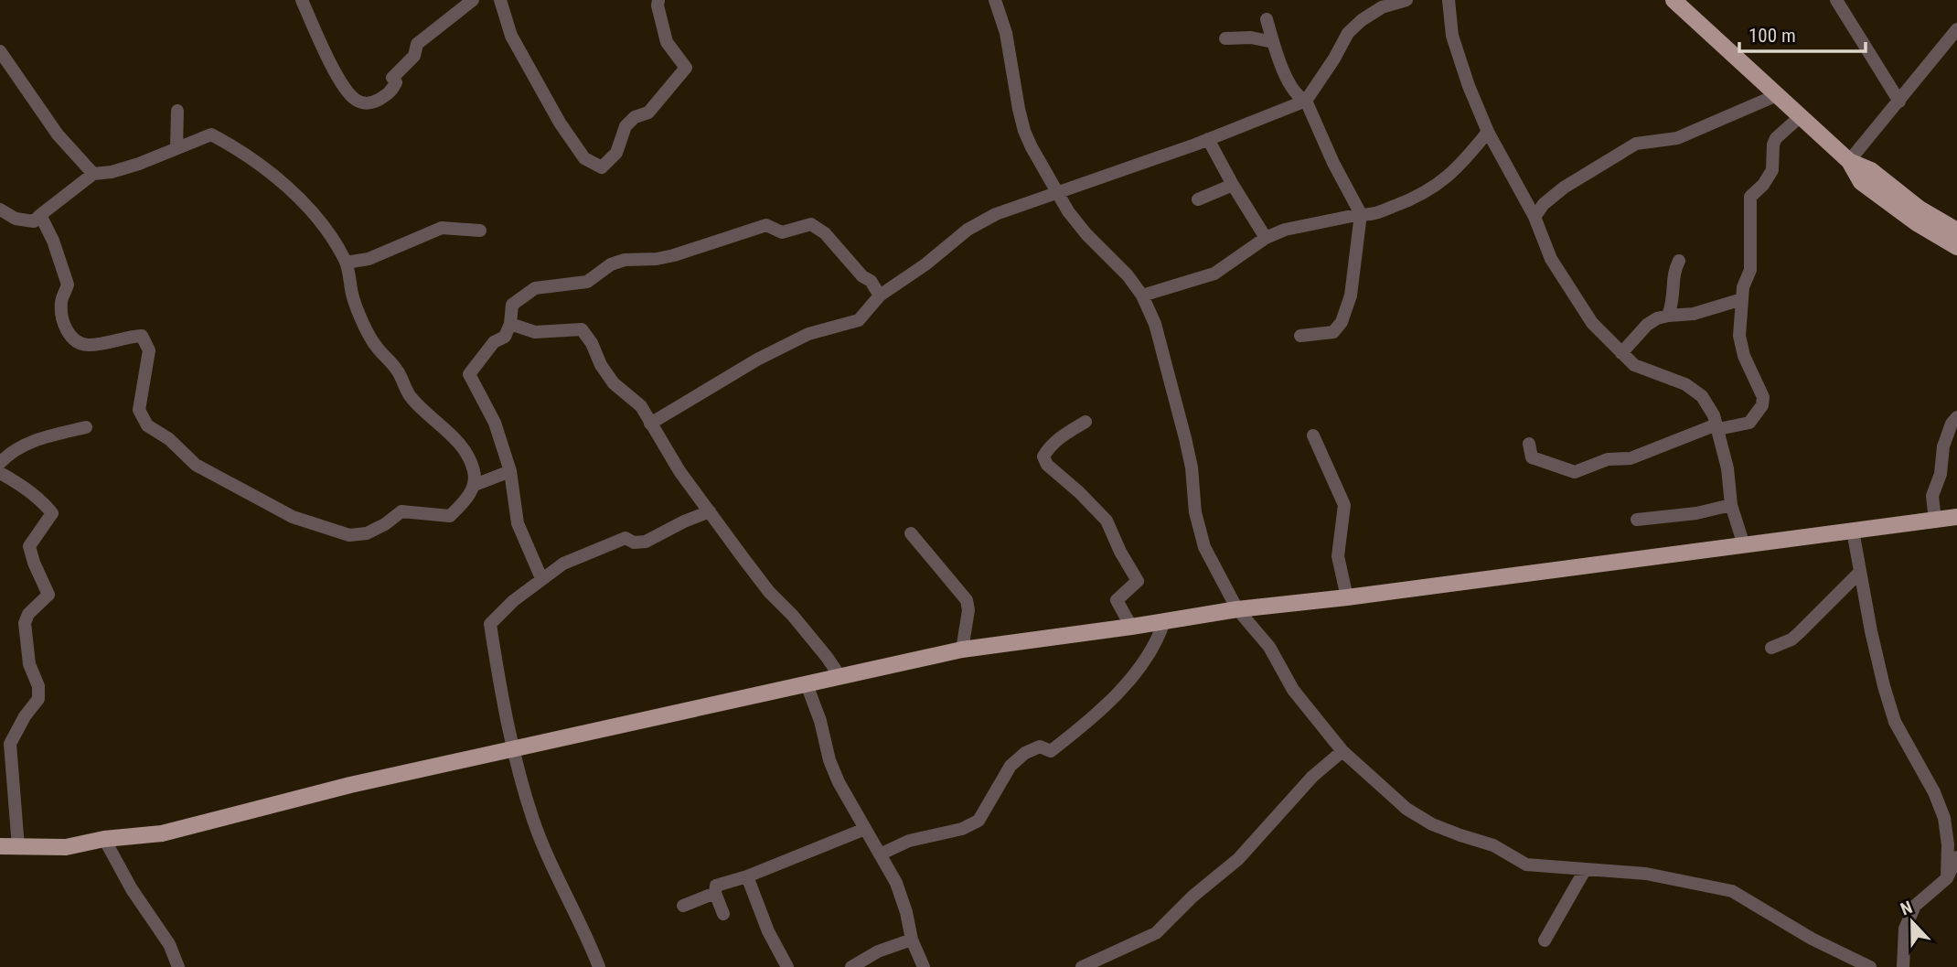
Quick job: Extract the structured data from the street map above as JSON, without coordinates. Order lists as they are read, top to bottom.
{
  "scale_bar": "100 m",
  "north": "top"
}
